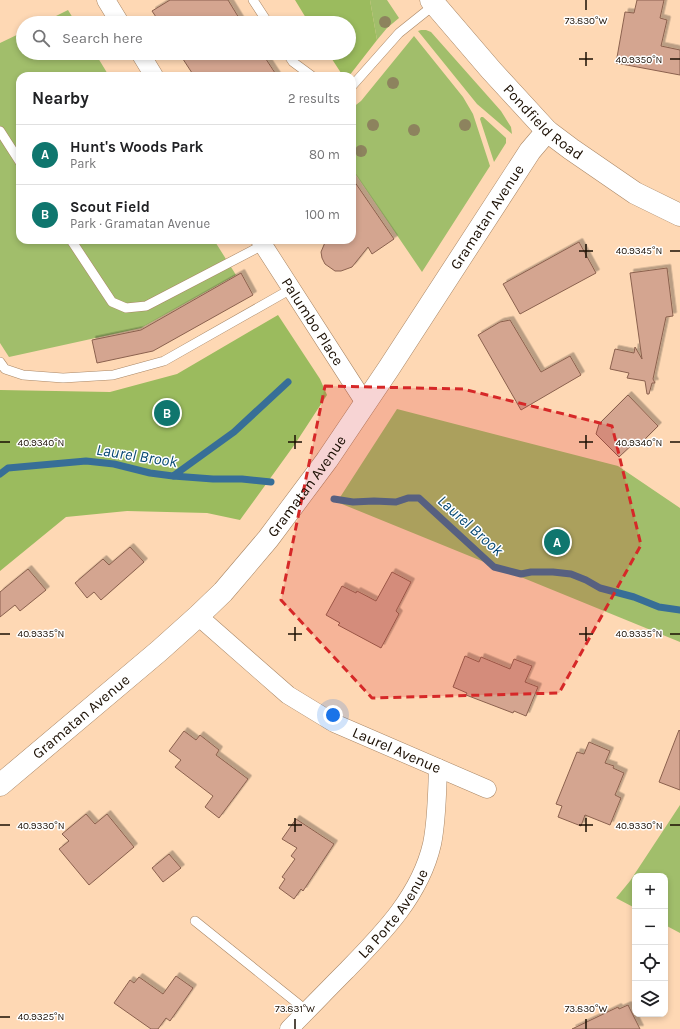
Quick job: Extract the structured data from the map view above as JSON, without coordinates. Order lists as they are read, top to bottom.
{
  "streets": {
    "street": [
      "Pondfield Road",
      "Gramatan Avenue",
      "Palumbo Place",
      "Laurel Avenue",
      "La Porte Avenue"
    ]
  },
  "crossings": [
    ["Pondfield Road", "Gramatan Avenue"],
    ["Gramatan Avenue", "Palumbo Place"],
    ["Gramatan Avenue", "Laurel Avenue"],
    ["Laurel Avenue", "La Porte Avenue"]
  ],
  "water": ["Laurel Brook"],
  "page": {
    "search": "Search here",
    "heading": ["Nearby", "2 results"],
    "list": [
      {
        "mark": "A",
        "name": "Hunt's Woods Park",
        "note": "Park",
        "value": "80 m"
      },
      {
        "mark": "B",
        "name": "Scout Field",
        "note": "Park · Gramatan Avenue",
        "value": "100 m"
      }
    ],
    "pins": ["B", "A"],
    "map_buttons": ["+", "−"]
  },
  "coordinates": [
    "73.830°W",
    "40.9350°N",
    "40.9345°N",
    "40.9340°N",
    "40.9335°N",
    "40.9330°N",
    "73.831°W",
    "40.9325°N"
  ]
}
